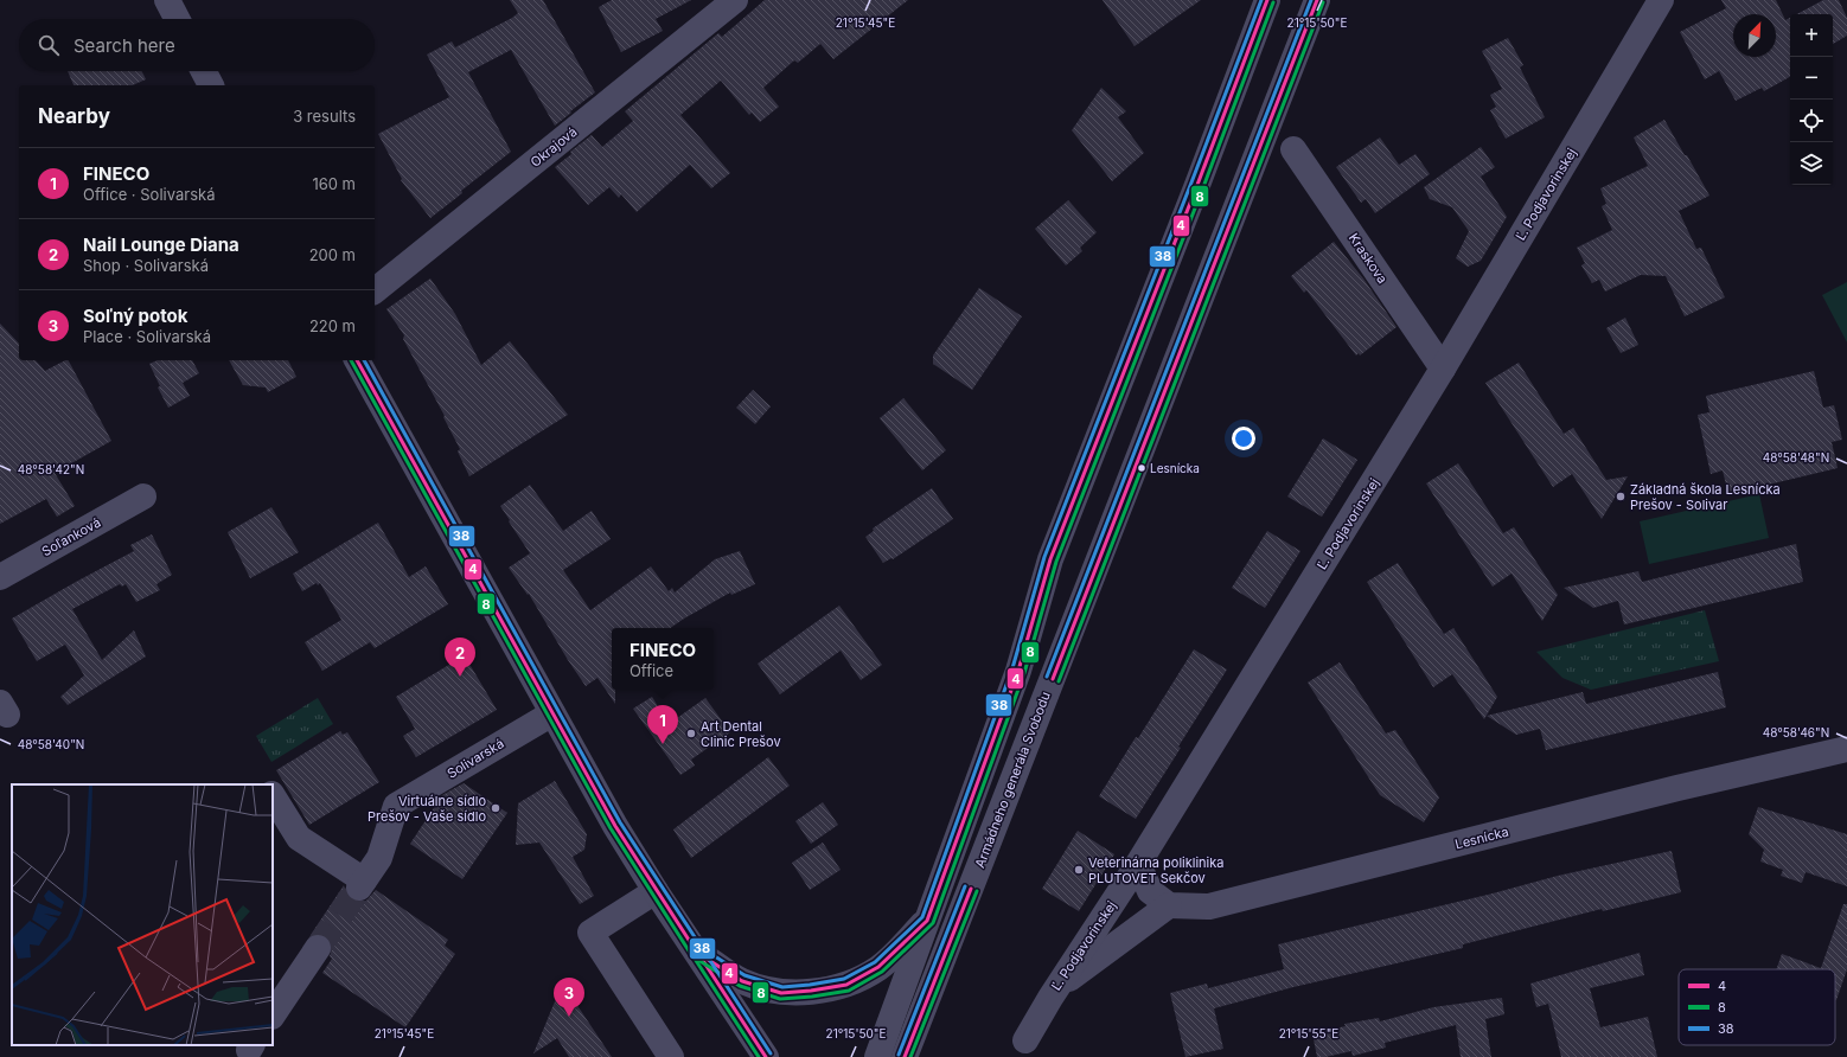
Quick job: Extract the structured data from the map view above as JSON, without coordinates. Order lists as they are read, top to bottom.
{
  "streets": {
    "street": [
      "Okrajová",
      "Ľ. Podjavorinskej",
      "Kraskova",
      "Soľanková",
      "Solivarská",
      "Armádneho generála Svobodu",
      "Lesnícka"
    ]
  },
  "crossings": [
    ["Ľ. Podjavorinskej", "Kraskova"]
  ],
  "places": [
    "Lesnícka",
    "Základná škola Lesnícka Prešov - Solivar",
    "Art Dental Clinic Prešov",
    "Virtuálne sídlo Prešov - Vaše sídlo",
    "Veterinárna poliklinika PLUTOVET Sekčov"
  ],
  "lines": ["transit line 4", "transit line 38", "transit line 8"],
  "legend": ["4", "8", "38"],
  "north": "top right",
  "page": {
    "map_buttons": ["+", "−"],
    "search": "Search here",
    "heading": ["Nearby", "3 results"],
    "list": [
      {
        "mark": "1",
        "name": "FINECO",
        "note": "Office · Solivarská",
        "value": "160 m"
      },
      {
        "mark": "2",
        "name": "Nail Lounge Diana",
        "note": "Shop · Solivarská",
        "value": "200 m"
      },
      {
        "mark": "3",
        "name": "Soľný potok",
        "note": "Place · Solivarská",
        "value": "220 m"
      }
    ],
    "popup": ["FINECO", "Office"],
    "pins": ["2", "1", "3"]
  },
  "coordinates": [
    "21°15'45\"E",
    "21°15'50\"E",
    "48°58'48\"N",
    "48°58'42\"N",
    "48°58'46\"N",
    "48°58'40\"N",
    "21°15'55\"E"
  ]
}
